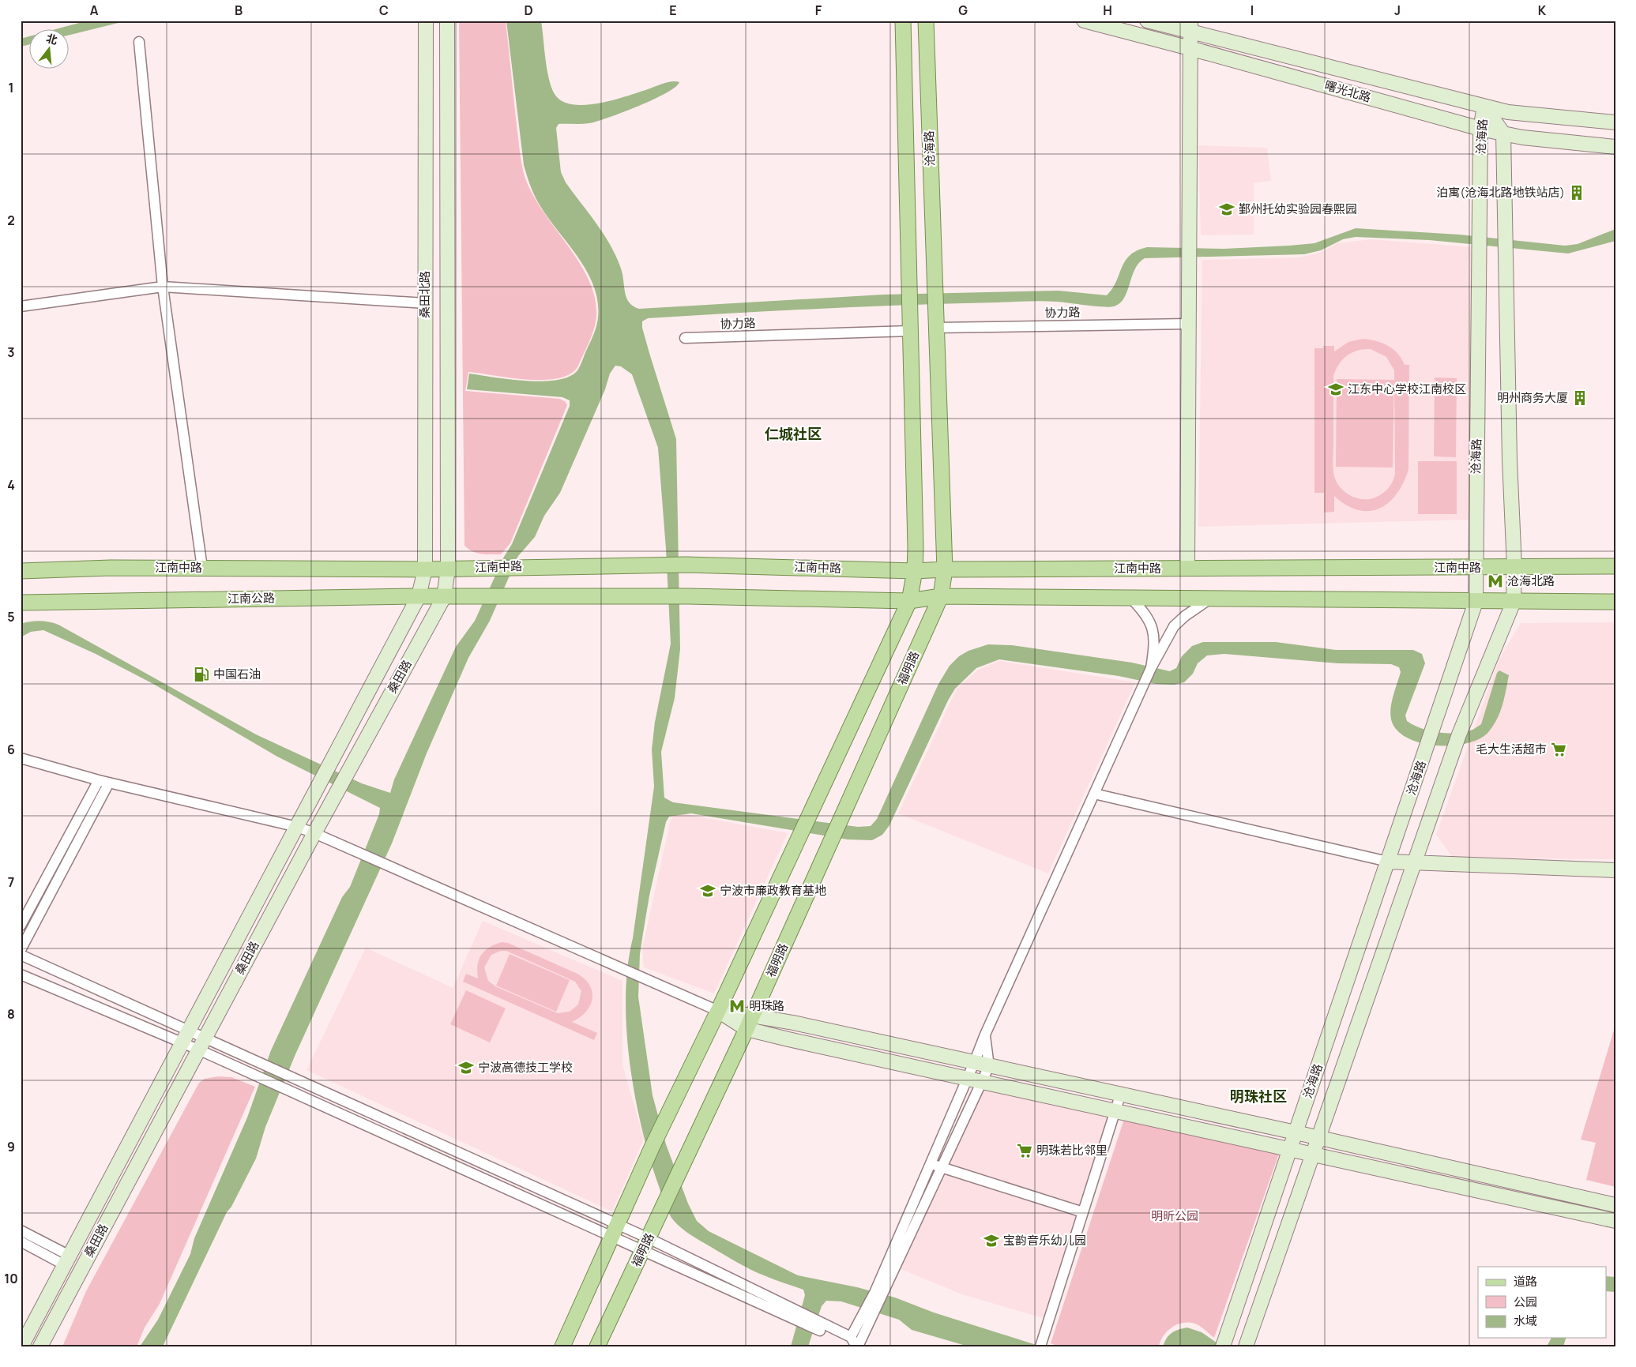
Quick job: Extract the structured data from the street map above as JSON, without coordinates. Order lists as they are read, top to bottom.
{
  "streets": {
    "main road": [
      "曙光北路",
      "沧海路",
      "桑田北路",
      "江南中路",
      "江南公路",
      "福明路",
      "桑田路"
    ],
    "street": ["协力路"]
  },
  "crossings": [
    ["曙光北路", "沧海路"],
    ["沧海路", "协力路"],
    ["沧海路", "江南中路"],
    ["沧海路", "福明路"],
    ["桑田北路", "江南中路"],
    ["桑田北路", "桑田路"],
    ["协力路", "福明路"],
    ["江南中路", "福明路"],
    ["江南中路", "桑田路"],
    ["江南公路", "桑田路"]
  ],
  "districts": ["仁城社区", "明珠社区"],
  "parks": ["明昕公园"],
  "places": {
    "building": ["泊寓(沧海北路地铁站店)", "明州商务大厦"],
    "school or university": [
      "鄞州托幼实验园春熙园",
      "江东中心学校江南校区",
      "宁波市廉政教育基地",
      "宁波高德技工学校",
      "宝韵音乐幼儿园"
    ],
    "metro station": ["沧海北路", "明珠路"],
    "fuel station": ["中国石油"],
    "supermarket": ["毛大生活超市", "明珠若比邻里"]
  },
  "legend": ["道路", "公园", "水域"],
  "north": "top",
  "grid": {
    "columns": [
      "A",
      "B",
      "C",
      "D",
      "E",
      "F",
      "G",
      "H",
      "I",
      "J",
      "K"
    ],
    "rows": [
      "1",
      "2",
      "3",
      "4",
      "5",
      "6",
      "7",
      "8",
      "9",
      "10"
    ]
  }
}
